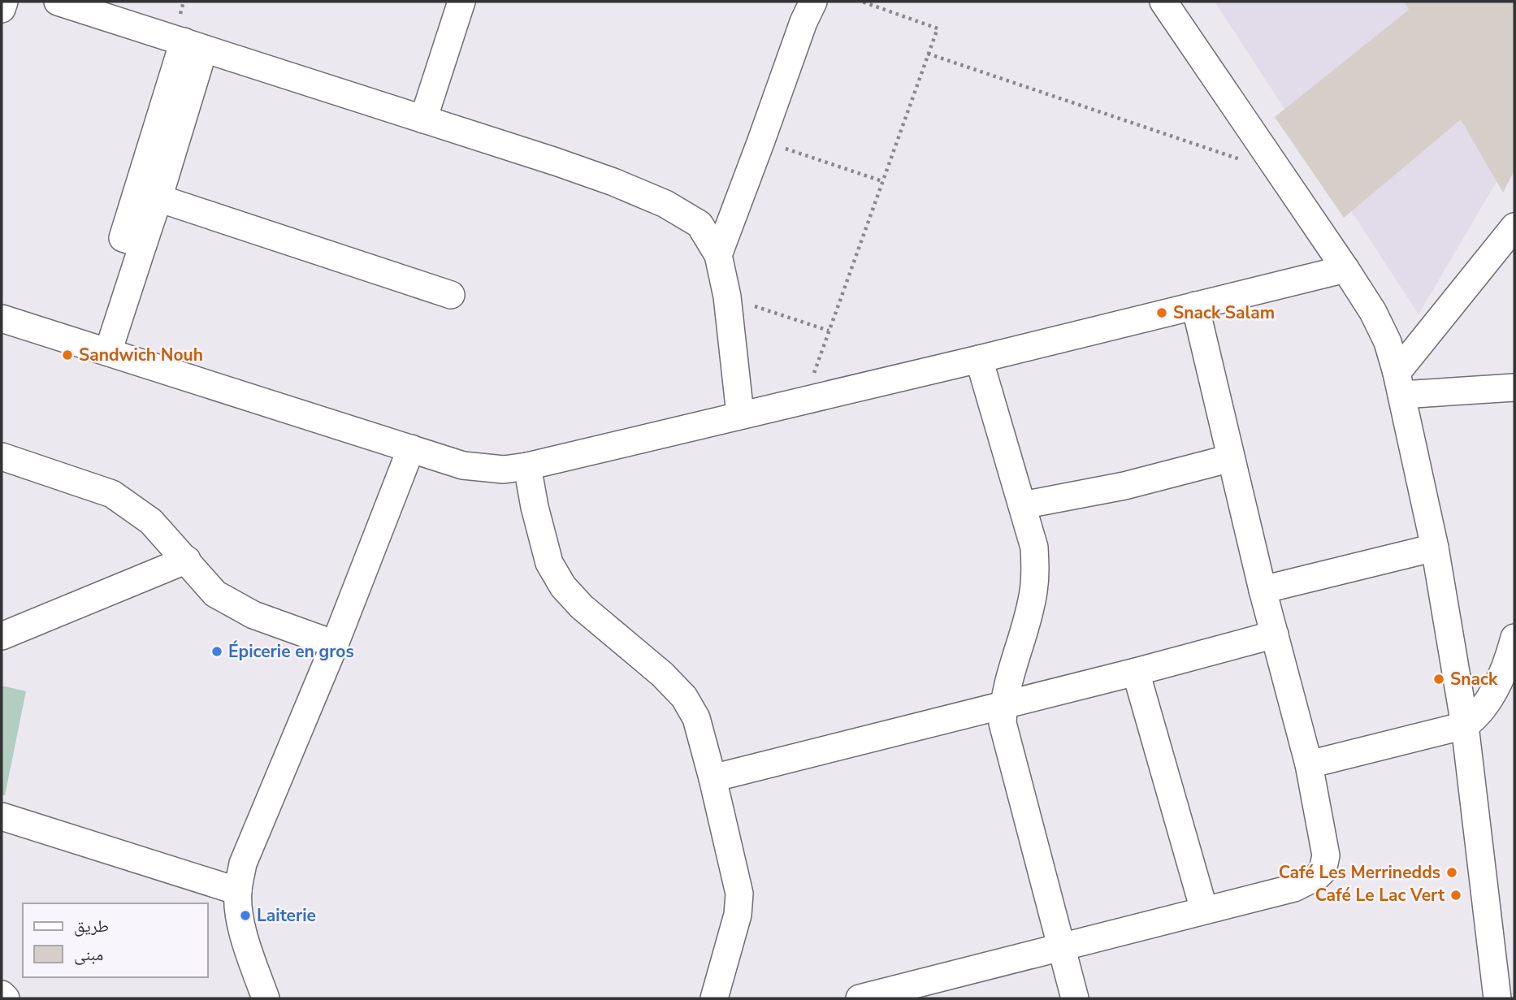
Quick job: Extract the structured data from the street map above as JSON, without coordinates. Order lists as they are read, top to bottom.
{
  "places": [
    "Snack Salam",
    "Sandwich Nouh",
    "Épicerie en gros",
    "Snack",
    "Café Les Merrinedds",
    "Café Le Lac Vert",
    "Laiterie"
  ],
  "legend": ["طريق", "مبنى"]
}
